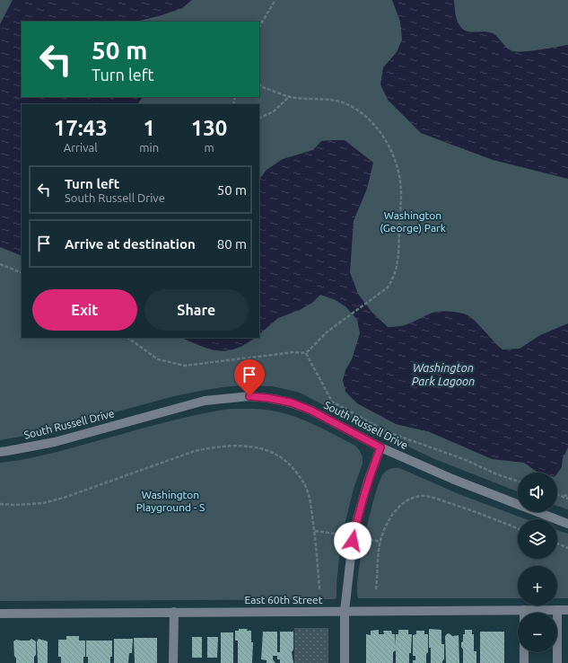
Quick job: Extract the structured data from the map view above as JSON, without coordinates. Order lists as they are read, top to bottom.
{
  "streets": {
    "street": ["South Russell Drive", "East 60th Street"]
  },
  "water": ["Washington Park Lagoon"],
  "parks": ["Washington (George) Park", "Washington Playground - S"],
  "page": {
    "turn": ["50 m", "Turn left"],
    "eta": [
      "17:43",
      "Arrival",
      "1",
      "min",
      "130",
      "m"
    ],
    "list": [
      {
        "name": "Turn left",
        "note": "South Russell Drive",
        "value": "50 m"
      },
      {
        "name": "Arrive at destination",
        "value": "80 m"
      }
    ],
    "buttons": ["Exit", "Share"],
    "map_buttons": ["+", "−"]
  }
}
